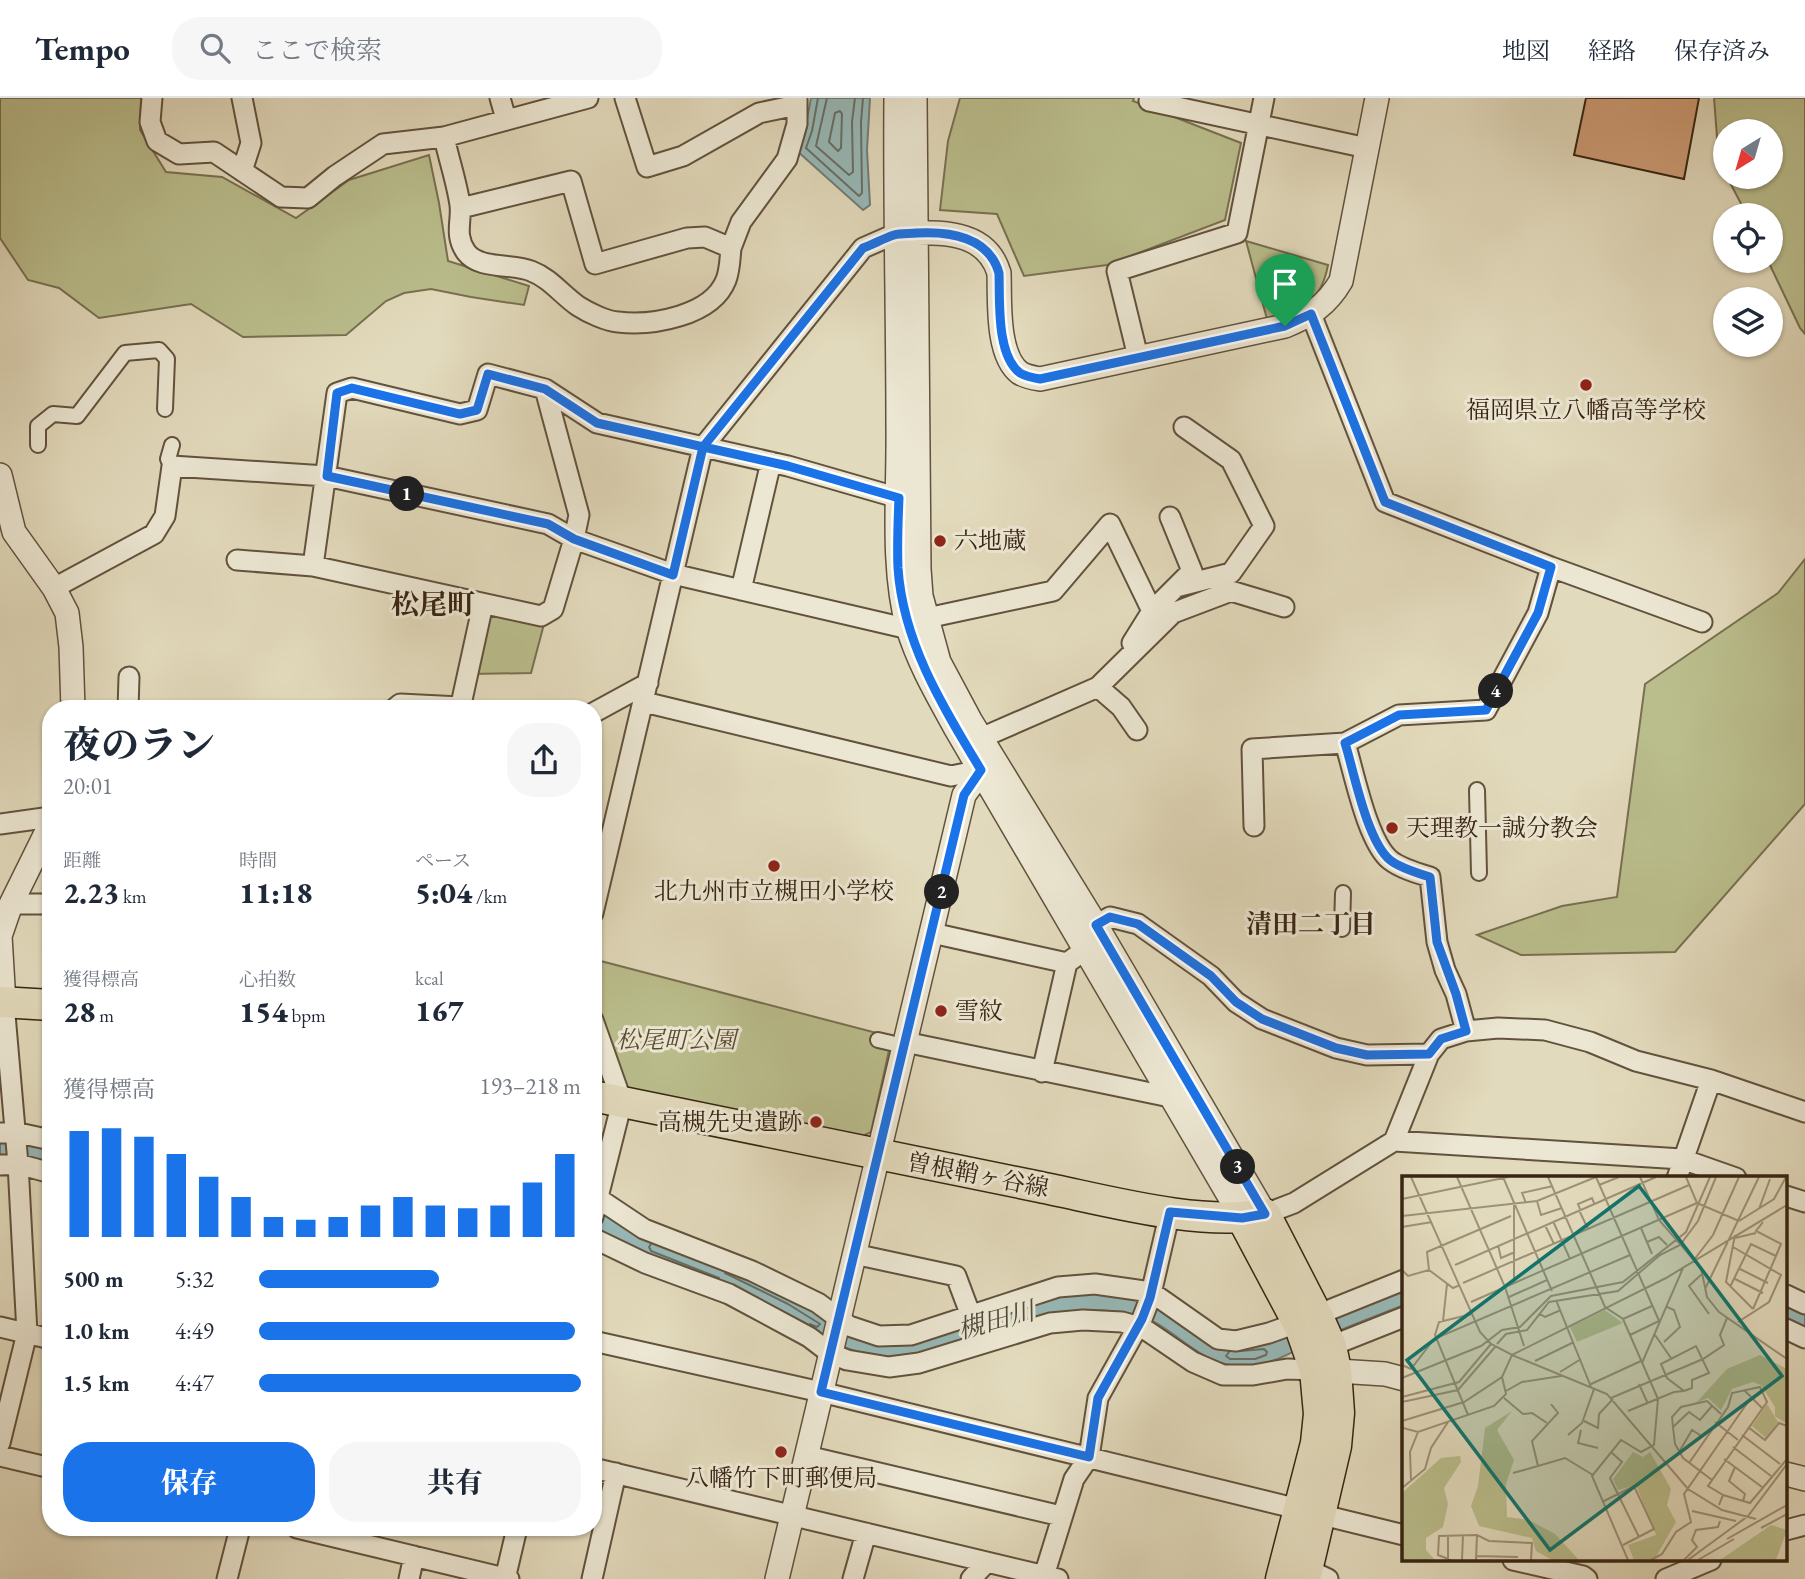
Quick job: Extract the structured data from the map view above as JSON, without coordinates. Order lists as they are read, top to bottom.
{
  "streets": {
    "main road": ["曽根鞘ヶ谷線"]
  },
  "districts": ["松尾町", "清田二丁目"],
  "water": ["槻田川"],
  "parks": ["松尾町公園"],
  "places": [
    "福岡県立八幡高等学校",
    "六地蔵",
    "天理教一誠分教会",
    "北九州市立槻田小学校",
    "雪紋",
    "高槻先史遺跡",
    "八幡竹下町郵便局"
  ],
  "north": "bottom left",
  "page": {
    "header": "Tempo",
    "search": "ここで検索",
    "nav": ["地図", "経路", "保存済み"],
    "pins": [
      "1",
      "4",
      "2",
      "3"
    ],
    "heading": ["夜のラン", "20:01"],
    "stats": [
      ["距離", "2.23 km"],
      ["時間", "11:18"],
      ["ペース", "5:04 /km"],
      ["獲得標高", "28 m"],
      ["心拍数", "154 bpm"],
      ["kcal", "167"]
    ],
    "chart": ["獲得標高", "193–218 m"],
    "list": [
      {
        "name": "500 m",
        "note": "5:32"
      },
      {
        "name": "1.0 km",
        "note": "4:49"
      },
      {
        "name": "1.5 km",
        "note": "4:47"
      }
    ],
    "buttons": ["保存", "共有"]
  }
}
